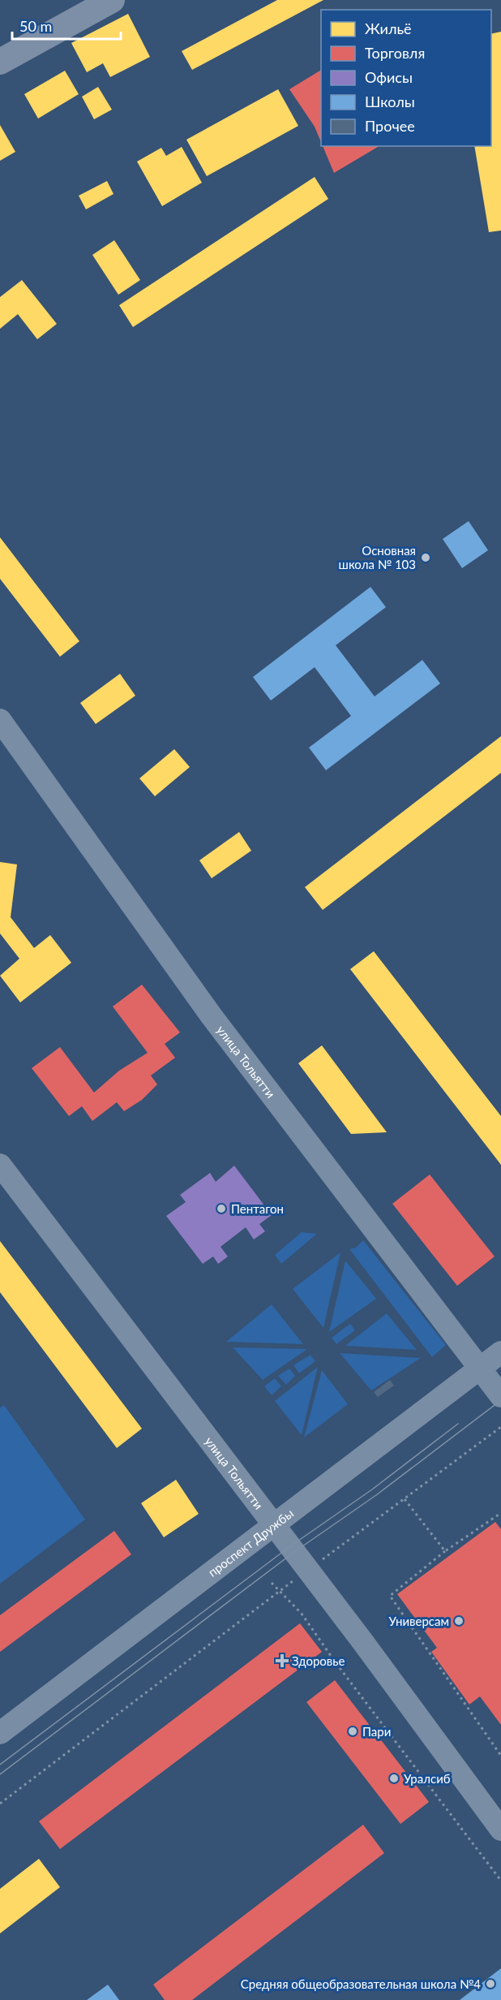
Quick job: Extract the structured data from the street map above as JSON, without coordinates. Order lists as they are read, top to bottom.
{
  "streets": {
    "street": ["улица Тольятти", "проспект Дружбы"]
  },
  "crossings": [
    ["улица Тольятти", "проспект Дружбы"]
  ],
  "places": {
    "other": [
      "Основная школа № 103",
      "Пентагон",
      "Универсам",
      "Пари",
      "Уралсиб",
      "Средняя общеобразовательная школа №4"
    ],
    "health": ["Здоровье"]
  },
  "legend": [
    "Жильё",
    "Торговля",
    "Офисы",
    "Школы",
    "Прочее"
  ],
  "scale_bar": "50 m"
}
